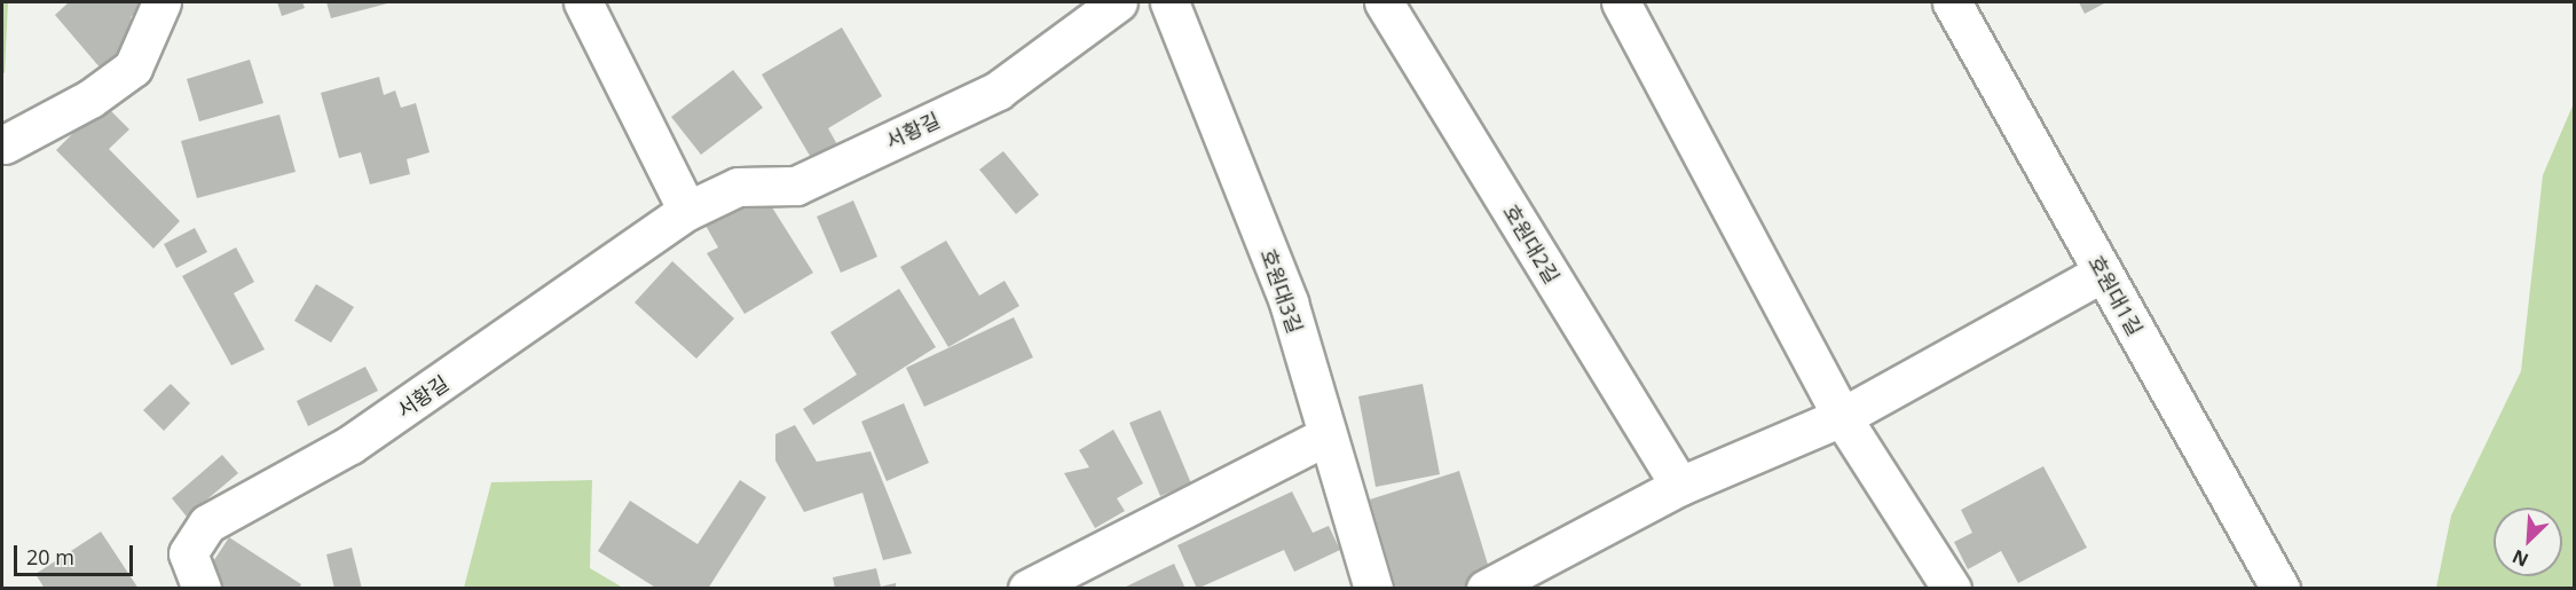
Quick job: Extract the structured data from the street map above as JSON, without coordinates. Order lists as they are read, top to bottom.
{
  "streets": {
    "street": [
      "서황길",
      "호원대2길",
      "호원대3길",
      "호원대1길"
    ]
  },
  "scale_bar": "20 m",
  "north": "bottom left"
}
